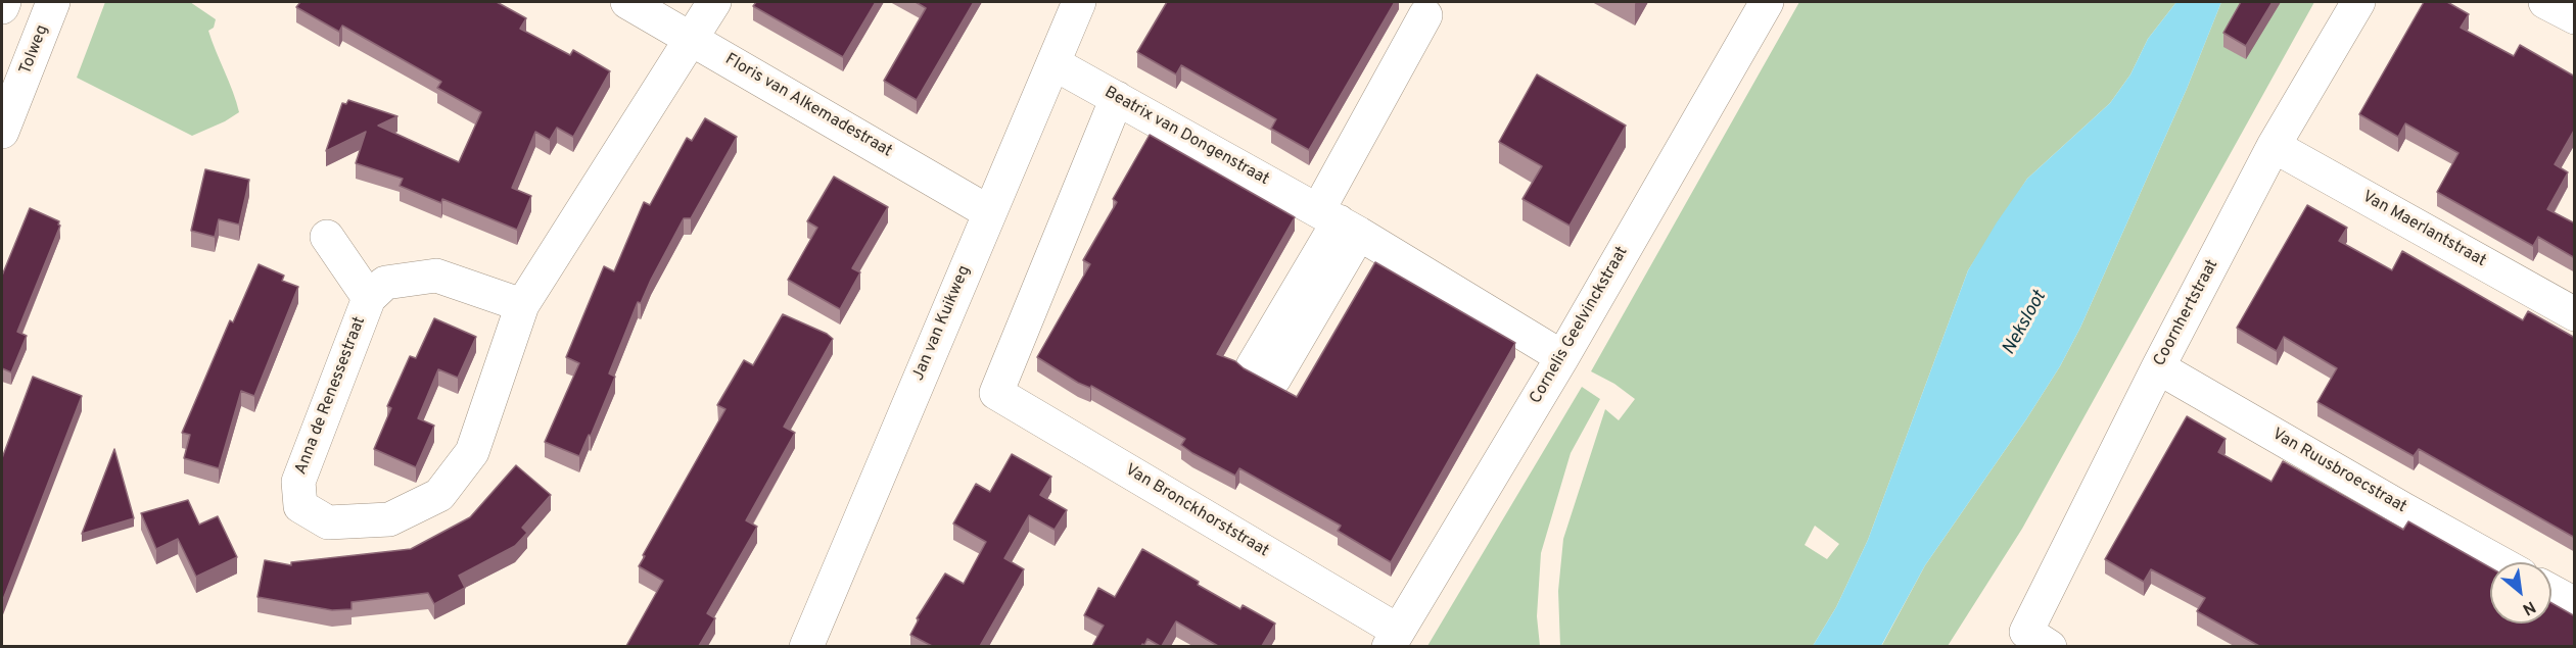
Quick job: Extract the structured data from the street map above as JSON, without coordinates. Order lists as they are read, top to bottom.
{
  "streets": {
    "street": [
      "Tolweg",
      "Floris van Alkemadestraat",
      "Beatrix van Dongenstraat",
      "Van Maerlantstraat",
      "Coornhertstraat",
      "Jan van Kuikweg",
      "Cornelis Geelvinckstraat",
      "Anna de Renessestraat",
      "Van Ruusbroecstraat",
      "Van Bronckhorststraat"
    ]
  },
  "crossings": [
    ["Floris van Alkemadestraat", "Jan van Kuikweg"],
    ["Floris van Alkemadestraat", "Anna de Renessestraat"],
    ["Beatrix van Dongenstraat", "Jan van Kuikweg"],
    ["Beatrix van Dongenstraat", "Cornelis Geelvinckstraat"],
    ["Beatrix van Dongenstraat", "Van Bronckhorststraat"],
    ["Van Maerlantstraat", "Coornhertstraat"],
    ["Coornhertstraat", "Van Ruusbroecstraat"],
    ["Cornelis Geelvinckstraat", "Van Bronckhorststraat"]
  ],
  "water": ["Neksloot"],
  "north": "bottom right"
}
